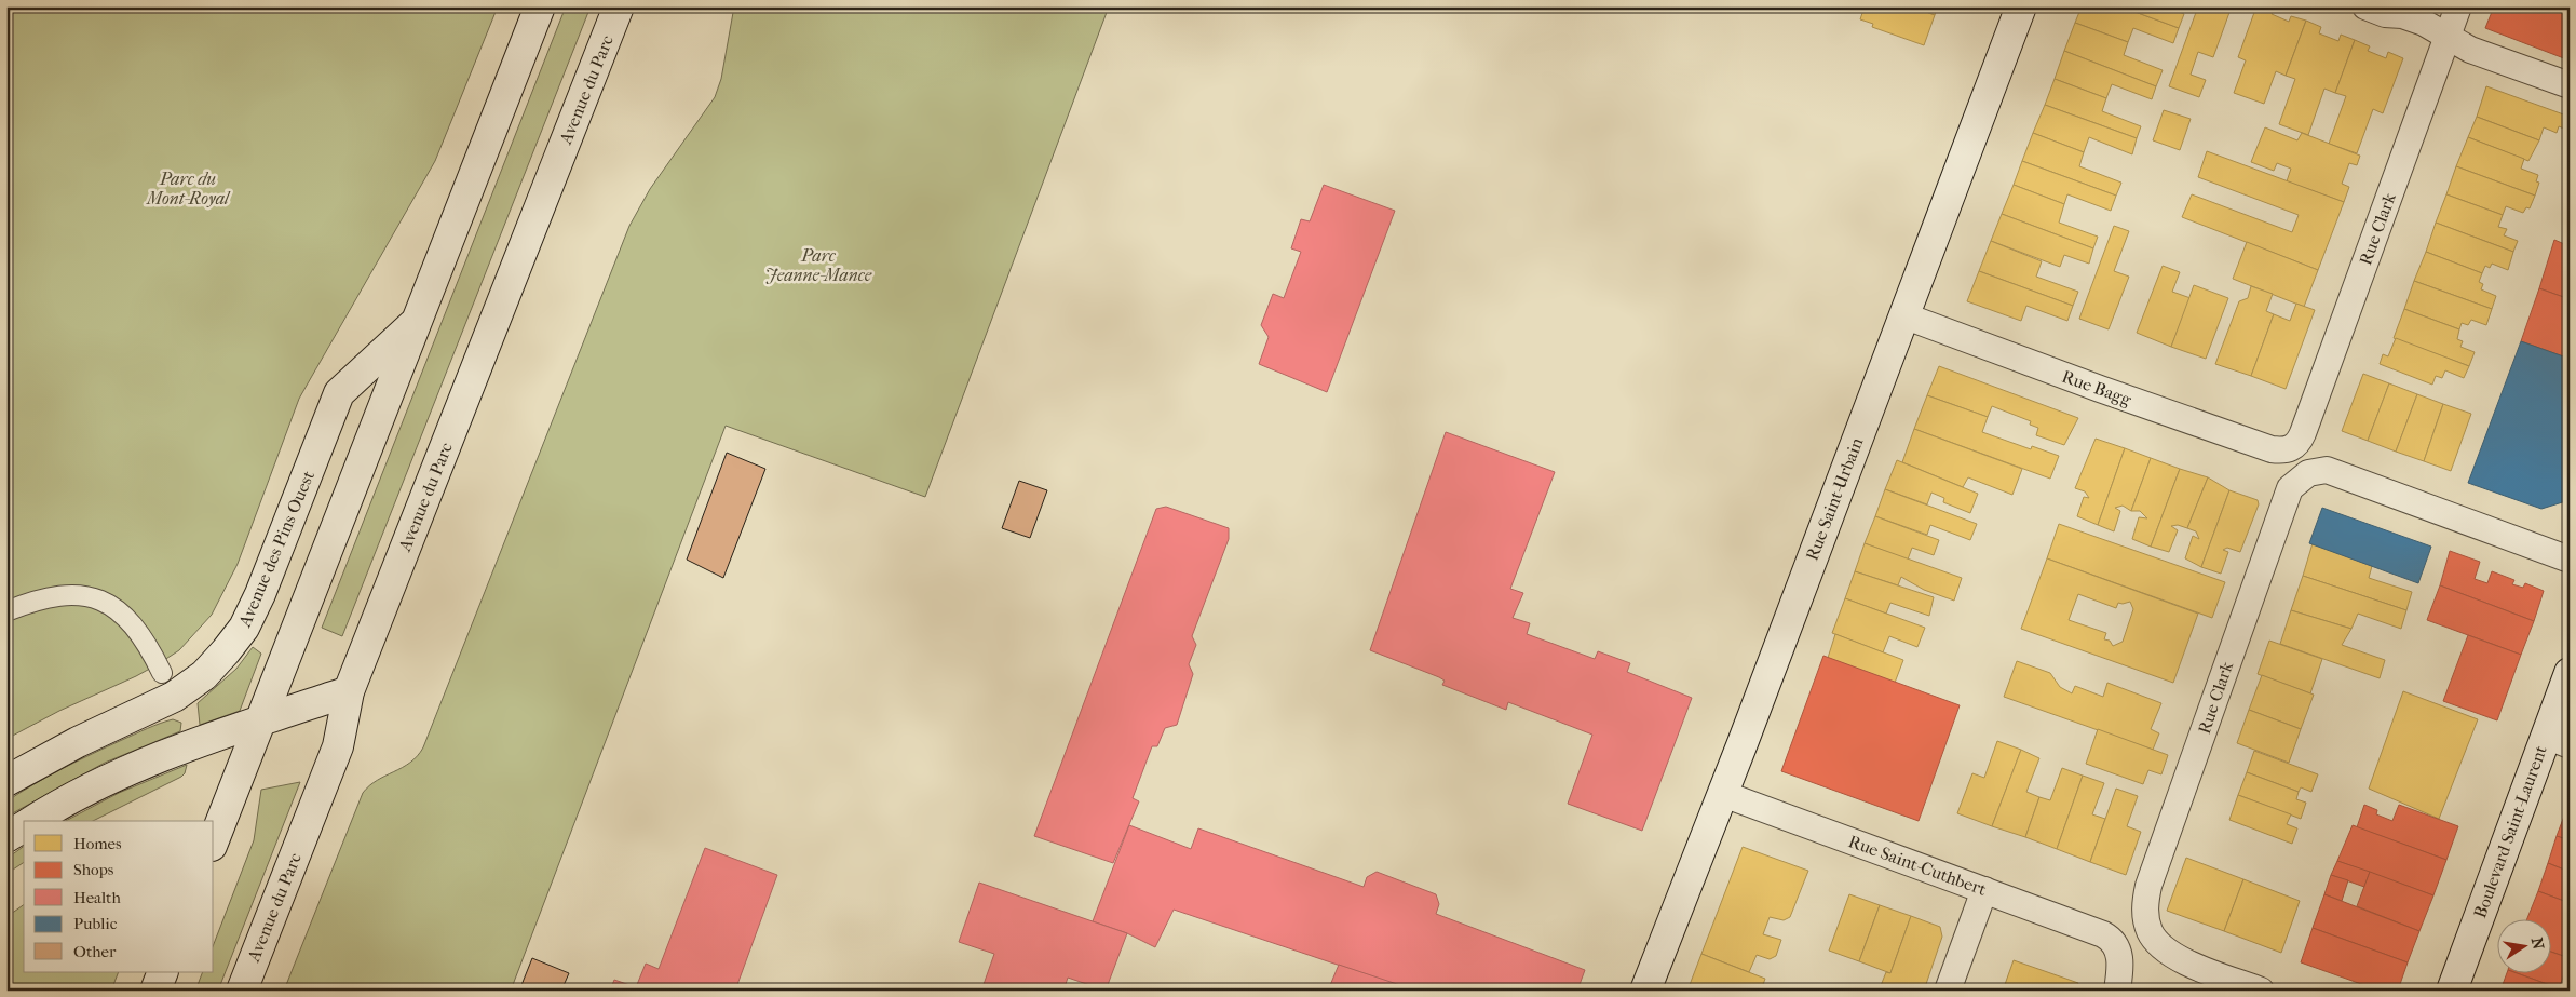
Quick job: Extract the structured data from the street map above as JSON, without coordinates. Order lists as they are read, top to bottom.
{
  "streets": {
    "main road": [
      "Avenue du Parc",
      "Rue Saint-Urbain",
      "Avenue des Pins Ouest",
      "Boulevard Saint-Laurent"
    ],
    "street": ["Rue Clark", "Rue Bagg", "Rue Saint-Cuthbert"]
  },
  "crossings": [
    ["Rue Clark", "Rue Bagg"],
    ["Rue Bagg", "Rue Saint-Urbain"],
    ["Rue Saint-Urbain", "Rue Saint-Cuthbert"]
  ],
  "parks": ["Parc du Mont-Royal", "Parc Jeanne-Mance"],
  "legend": [
    "Homes",
    "Shops",
    "Health",
    "Public",
    "Other"
  ],
  "north": "right"
}
